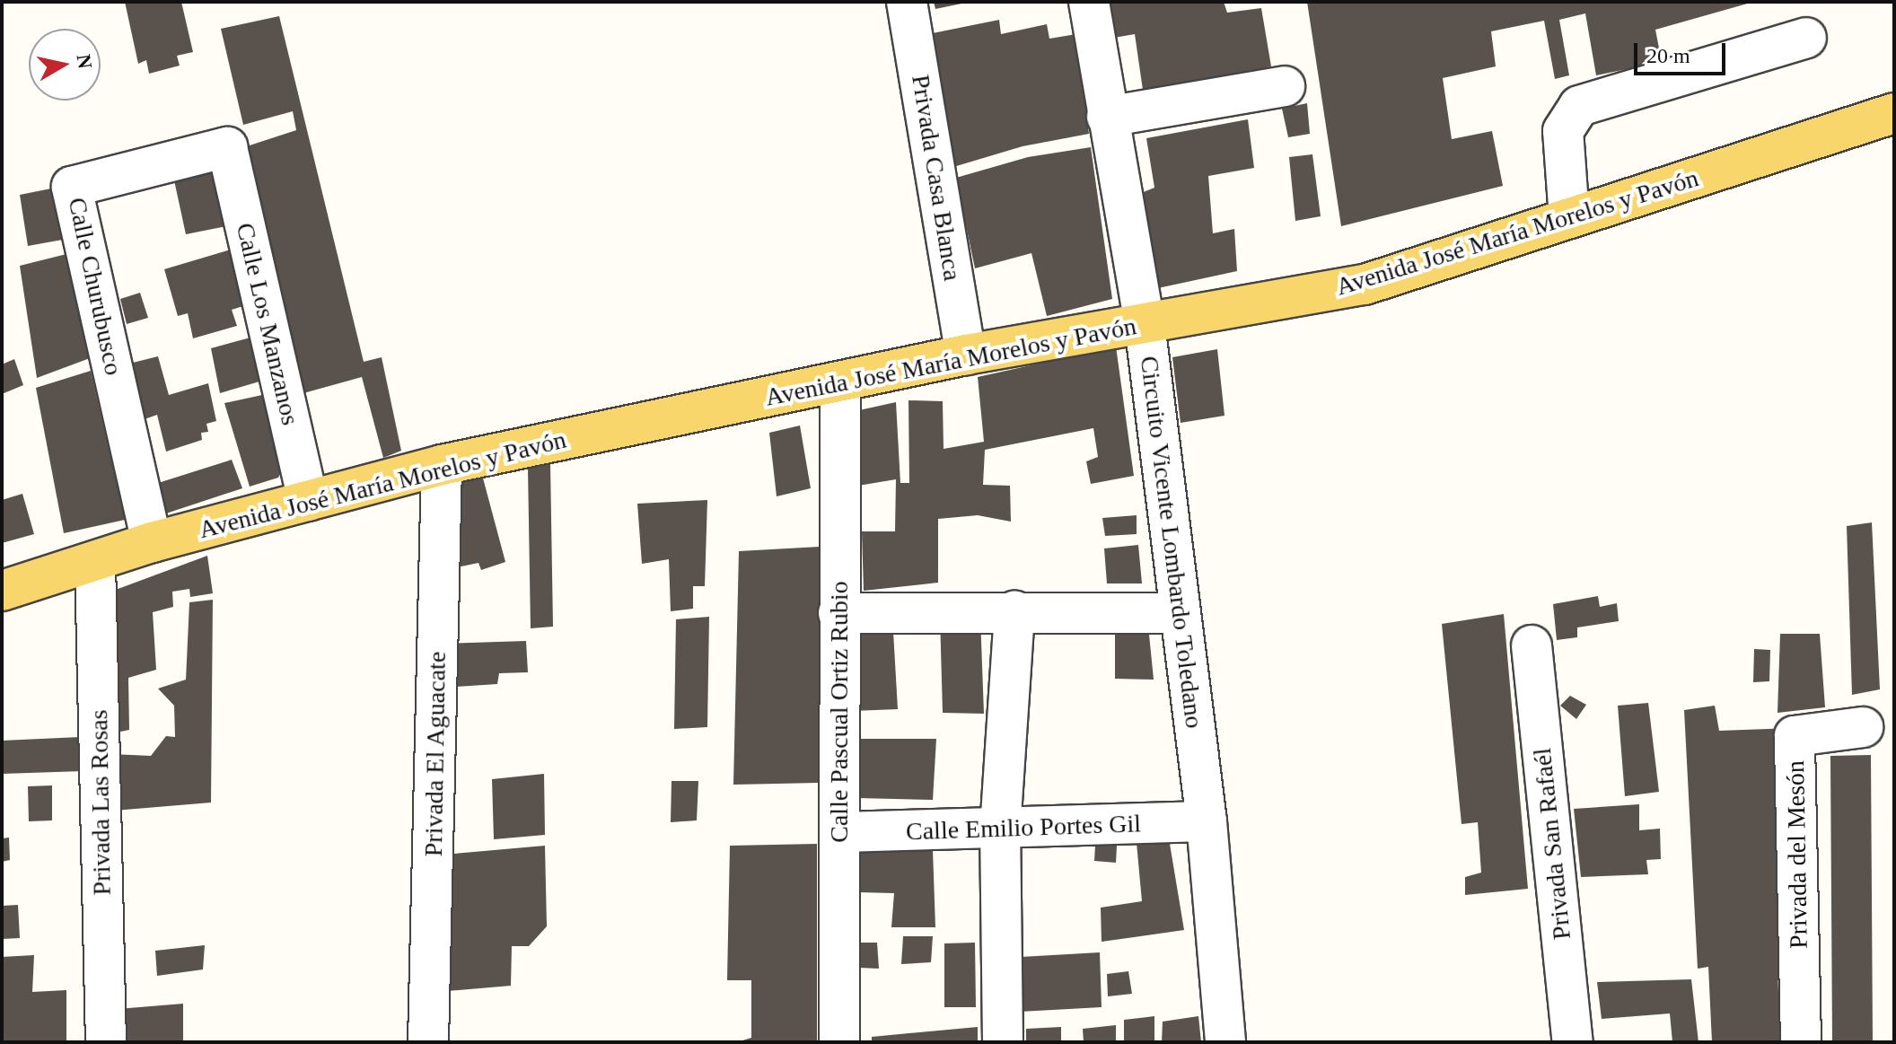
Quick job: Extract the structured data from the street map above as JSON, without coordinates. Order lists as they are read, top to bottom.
{
  "streets": {
    "main road": ["Avenida José María Morelos y Pavón"],
    "street": [
      "Privada Casa Blanca",
      "Calle Churubusco",
      "Calle Los Manzanos",
      "Circuito Vicente Lombardo Toledano",
      "Calle Pascual Ortiz Rubio",
      "Privada El Aguacate",
      "Privada Las Rosas",
      "Calle Emilio Portes Gil",
      "Privada San Rafaél",
      "Privada del Mesón"
    ]
  },
  "crossings": [
    ["Privada Casa Blanca", "Avenida José María Morelos y Pavón"],
    ["Avenida José María Morelos y Pavón", "Calle Churubusco"],
    ["Avenida José María Morelos y Pavón", "Calle Los Manzanos"],
    ["Avenida José María Morelos y Pavón", "Circuito Vicente Lombardo Toledano"],
    ["Avenida José María Morelos y Pavón", "Calle Pascual Ortiz Rubio"],
    ["Avenida José María Morelos y Pavón", "Privada El Aguacate"],
    ["Avenida José María Morelos y Pavón", "Privada Las Rosas"],
    ["Calle Churubusco", "Calle Los Manzanos"],
    ["Circuito Vicente Lombardo Toledano", "Calle Emilio Portes Gil"],
    ["Calle Pascual Ortiz Rubio", "Calle Emilio Portes Gil"]
  ],
  "scale_bar": "20 m",
  "north": "right"
}
